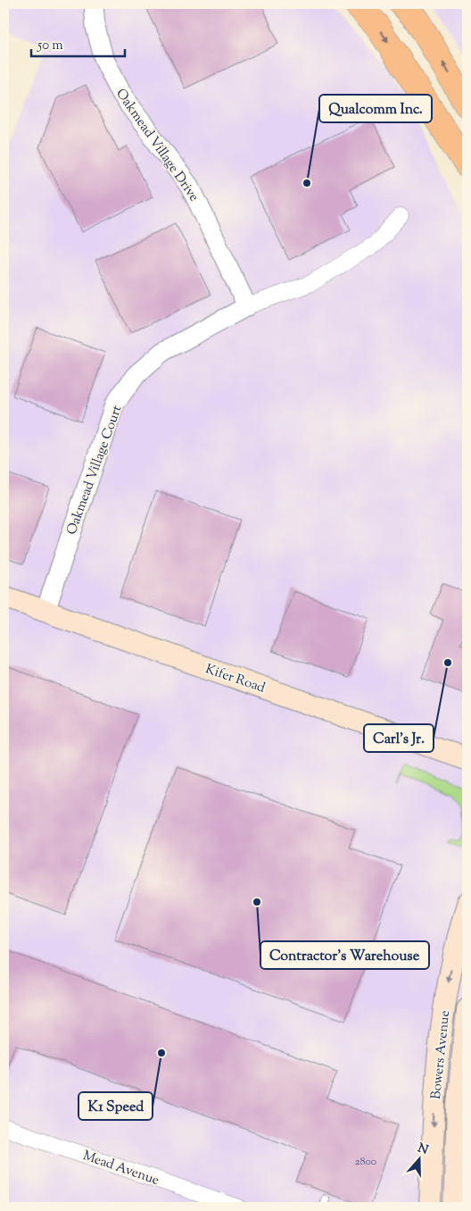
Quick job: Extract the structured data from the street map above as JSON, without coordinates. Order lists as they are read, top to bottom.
{
  "streets": {
    "main road": ["Kifer Road", "Bowers Avenue"],
    "street": ["Oakmead Village Drive", "Oakmead Village Court", "Mead Avenue"]
  },
  "crossings": [
    ["Oakmead Village Drive", "Oakmead Village Court"],
    ["Oakmead Village Court", "Kifer Road"]
  ],
  "places": [
    "Qualcomm Inc.",
    "Carl's Jr.",
    "Contractor's Warehouse",
    "K1 Speed"
  ],
  "house_numbers": ["2800"],
  "scale_bar": "50 m",
  "north": "top"
}
